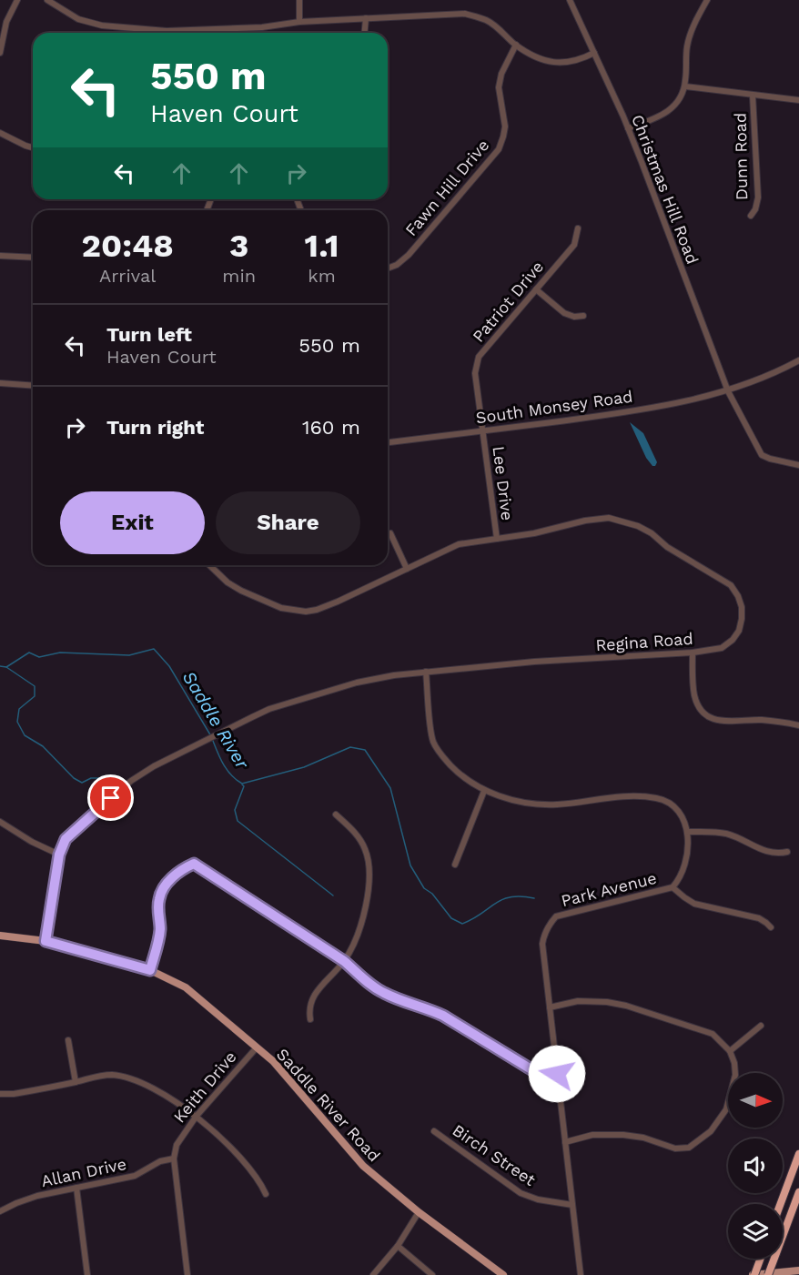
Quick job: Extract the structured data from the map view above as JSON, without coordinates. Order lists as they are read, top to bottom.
{
  "streets": {
    "main road": ["Saddle River Road"],
    "street": [
      "Dunn Road",
      "Fawn Hill Drive",
      "Christmas Hill Road",
      "Patriot Drive",
      "South Monsey Road",
      "Lee Drive",
      "Regina Road",
      "Park Avenue",
      "Keith Drive",
      "Birch Street",
      "Allan Drive"
    ]
  },
  "crossings": [
    ["Christmas Hill Road", "South Monsey Road"],
    ["Patriot Drive", "South Monsey Road"],
    ["Patriot Drive", "Lee Drive"],
    ["South Monsey Road", "Lee Drive"],
    ["Lee Drive", "Regina Road"],
    ["Regina Road", "Saddle River Road"],
    ["Park Avenue", "Birch Street"],
    ["Keith Drive", "Saddle River Road"],
    ["Keith Drive", "Allan Drive"]
  ],
  "water": ["Saddle River"],
  "north": "right",
  "page": {
    "turn": ["550 m", "Haven Court"],
    "eta": [
      "20:48",
      "Arrival",
      "3",
      "min",
      "1.1",
      "km"
    ],
    "list": [
      {
        "name": "Turn left",
        "note": "Haven Court",
        "value": "550 m"
      },
      {
        "name": "Turn right",
        "value": "160 m"
      }
    ],
    "buttons": ["Exit", "Share"]
  }
}
